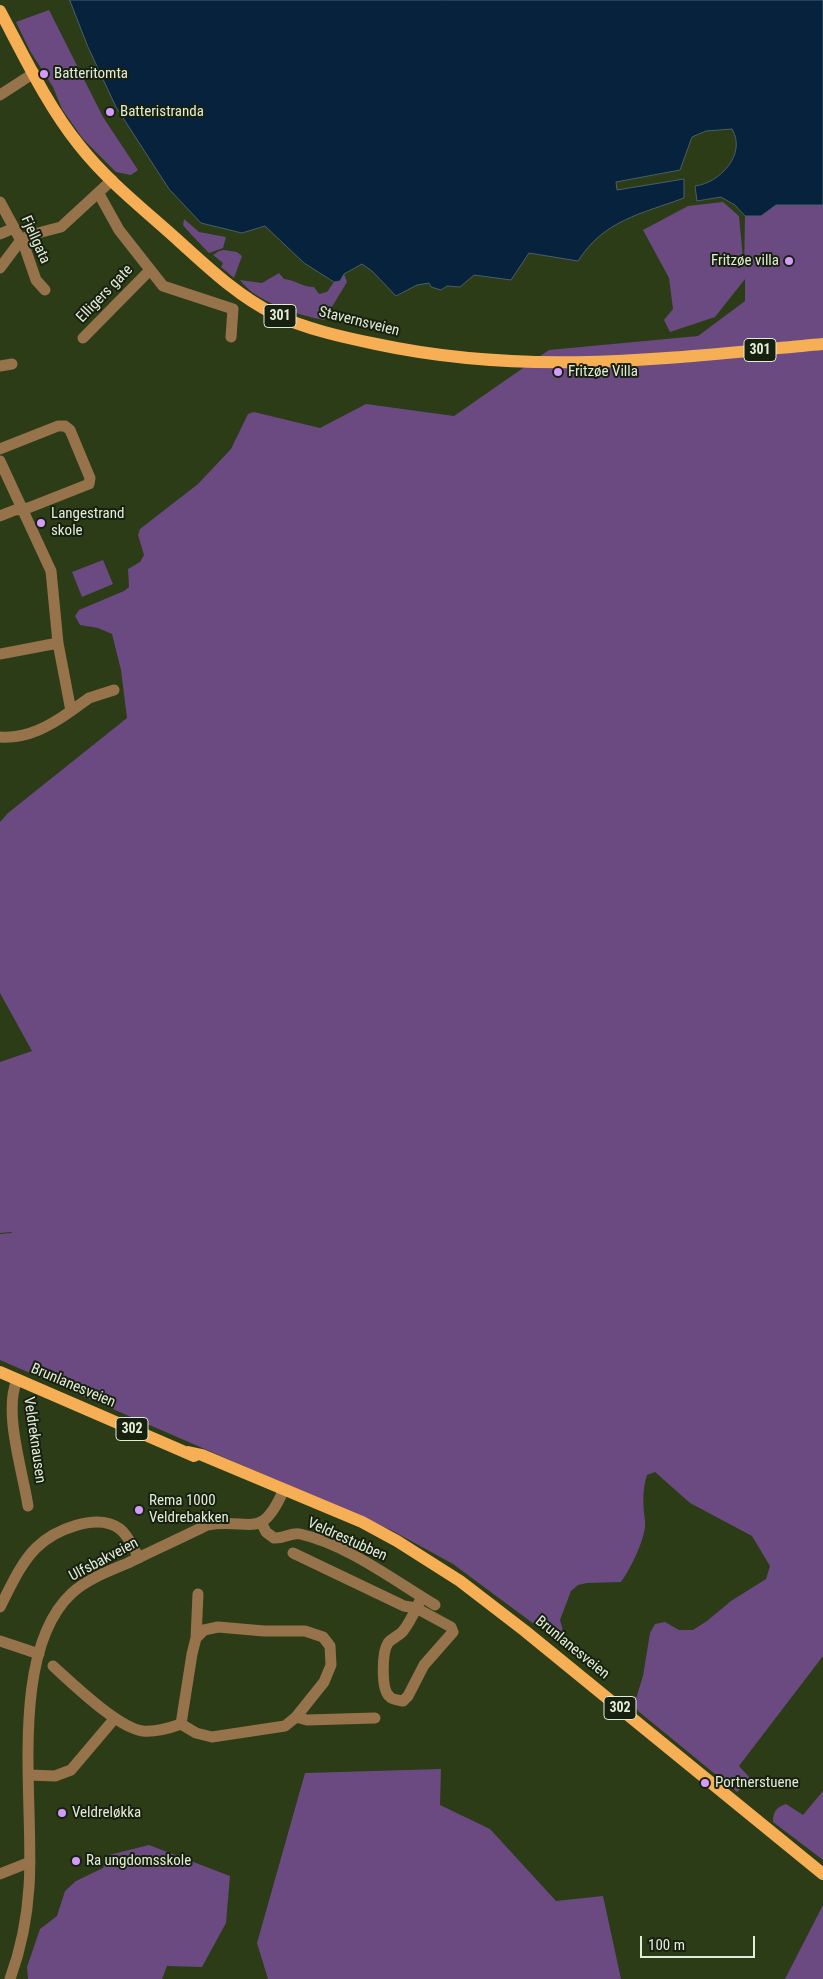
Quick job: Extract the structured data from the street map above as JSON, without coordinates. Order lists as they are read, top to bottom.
{
  "streets": {
    "main road": [
      "301",
      "Stavernsveien",
      "Brunlanesveien",
      "302"
    ],
    "street": [
      "Fjellgata",
      "Elligers gate",
      "Veldreknausen",
      "Veldrestubben",
      "Ulfsbakveien"
    ]
  },
  "crossings": [
    ["Brunlanesveien", "Veldreknausen"],
    ["Veldrestubben", "Ulfsbakveien"]
  ],
  "places": [
    "Batteritomta",
    "Batteristranda",
    "Fritzøe villa",
    "Fritzøe Villa",
    "Langestrand skole",
    "Rema 1000 Veldrebakken",
    "Portnerstuene",
    "Veldreløkka",
    "Ra ungdomsskole"
  ],
  "scale_bar": "100 m"
}
